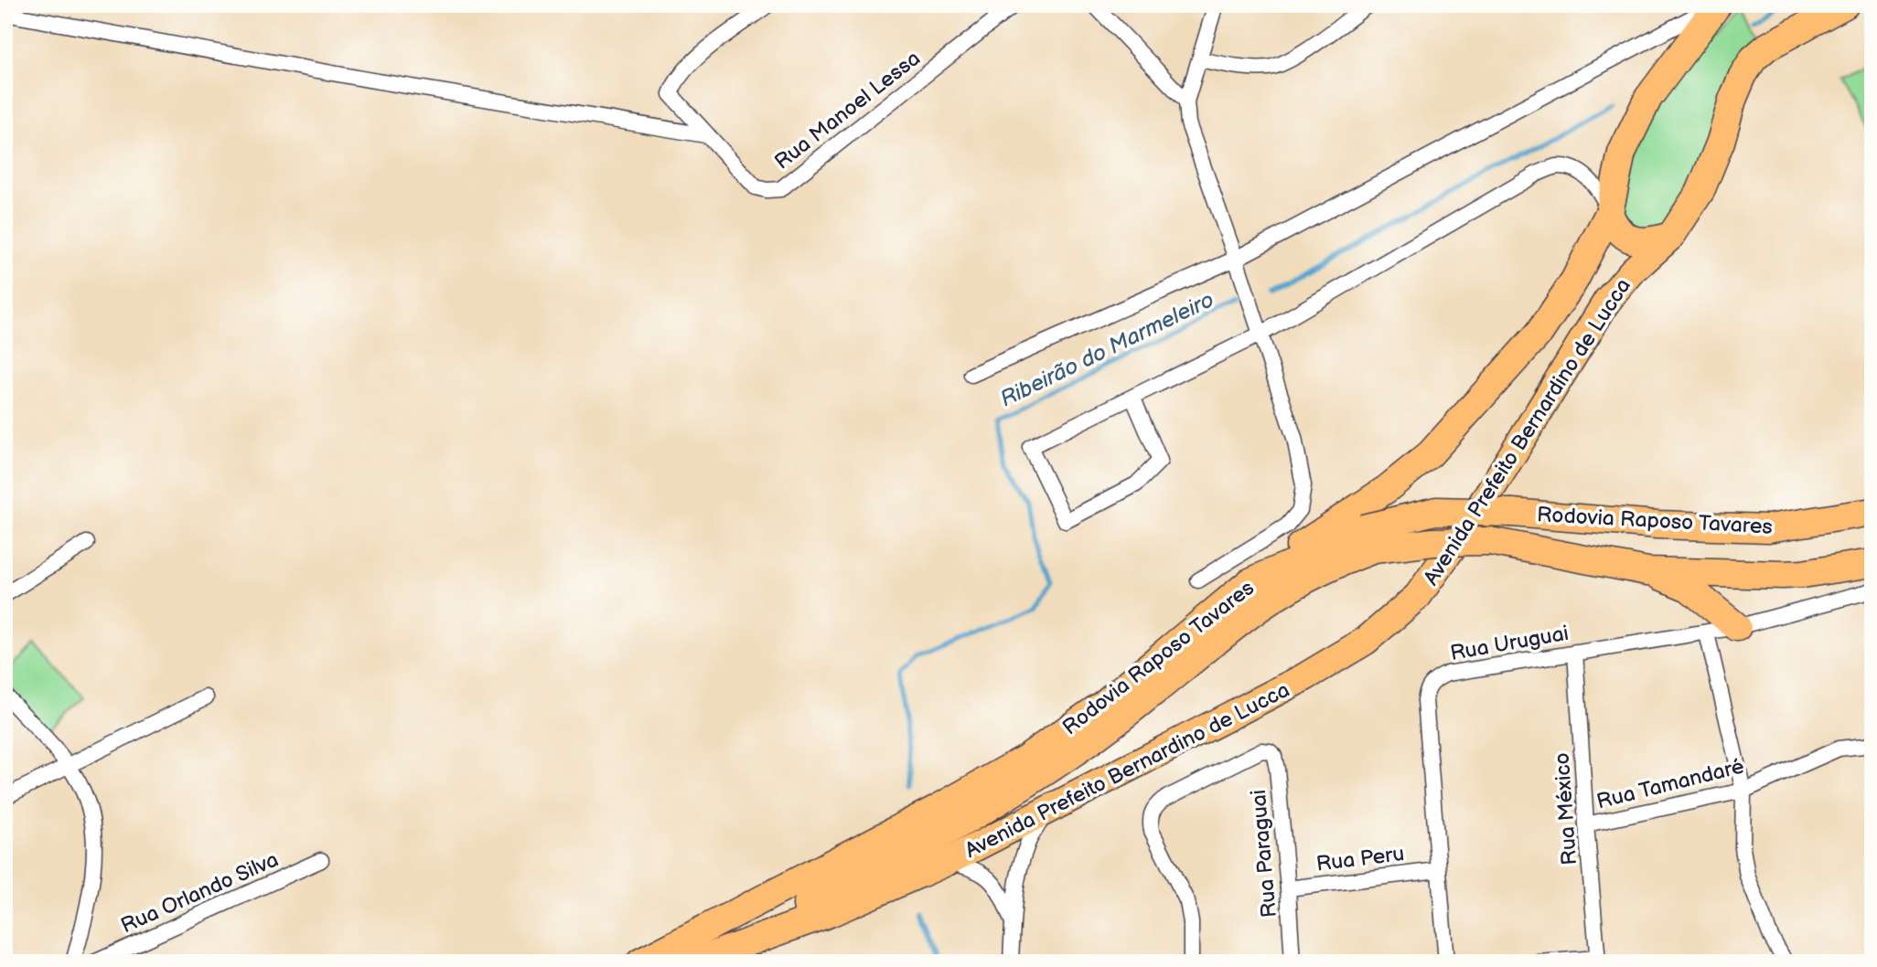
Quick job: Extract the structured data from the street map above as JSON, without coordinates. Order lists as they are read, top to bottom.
{
  "streets": {
    "highway": ["Avenida Prefeito Bernardino de Lucca", "Rodovia Raposo Tavares"],
    "street": [
      "Rua Manoel Lessa",
      "Rua Uruguai",
      "Rua Tamandaré",
      "Rua México",
      "Rua Paraguai",
      "Rua Peru",
      "Rua Orlando Silva"
    ]
  },
  "crossings": [
    ["Avenida Prefeito Bernardino de Lucca", "Rodovia Raposo Tavares"],
    ["Rua Uruguai", "Rua México"],
    ["Rua Uruguai", "Rua Peru"],
    ["Rua Tamandaré", "Rua México"],
    ["Rua Paraguai", "Rua Peru"]
  ],
  "water": ["Ribeirão do Marmeleiro"]
}
